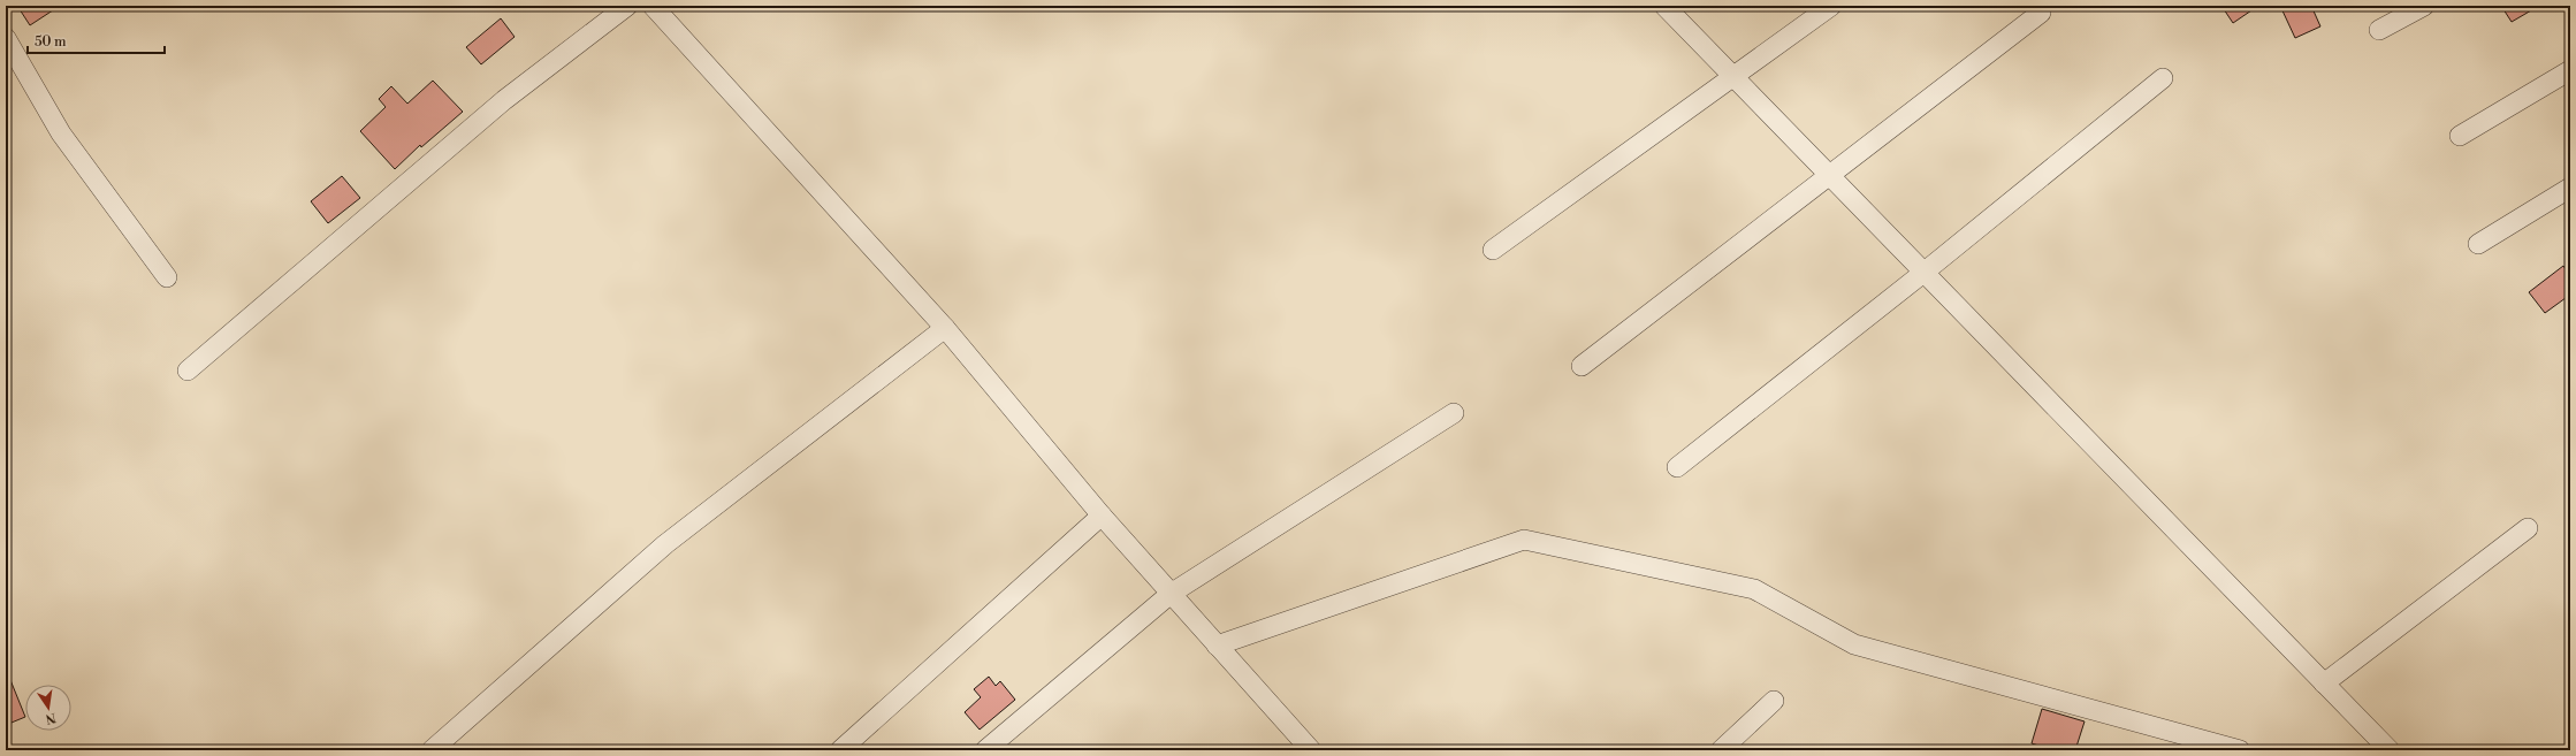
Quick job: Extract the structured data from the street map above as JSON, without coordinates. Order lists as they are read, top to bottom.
{
  "scale_bar": "50 m",
  "north": "bottom"
}
